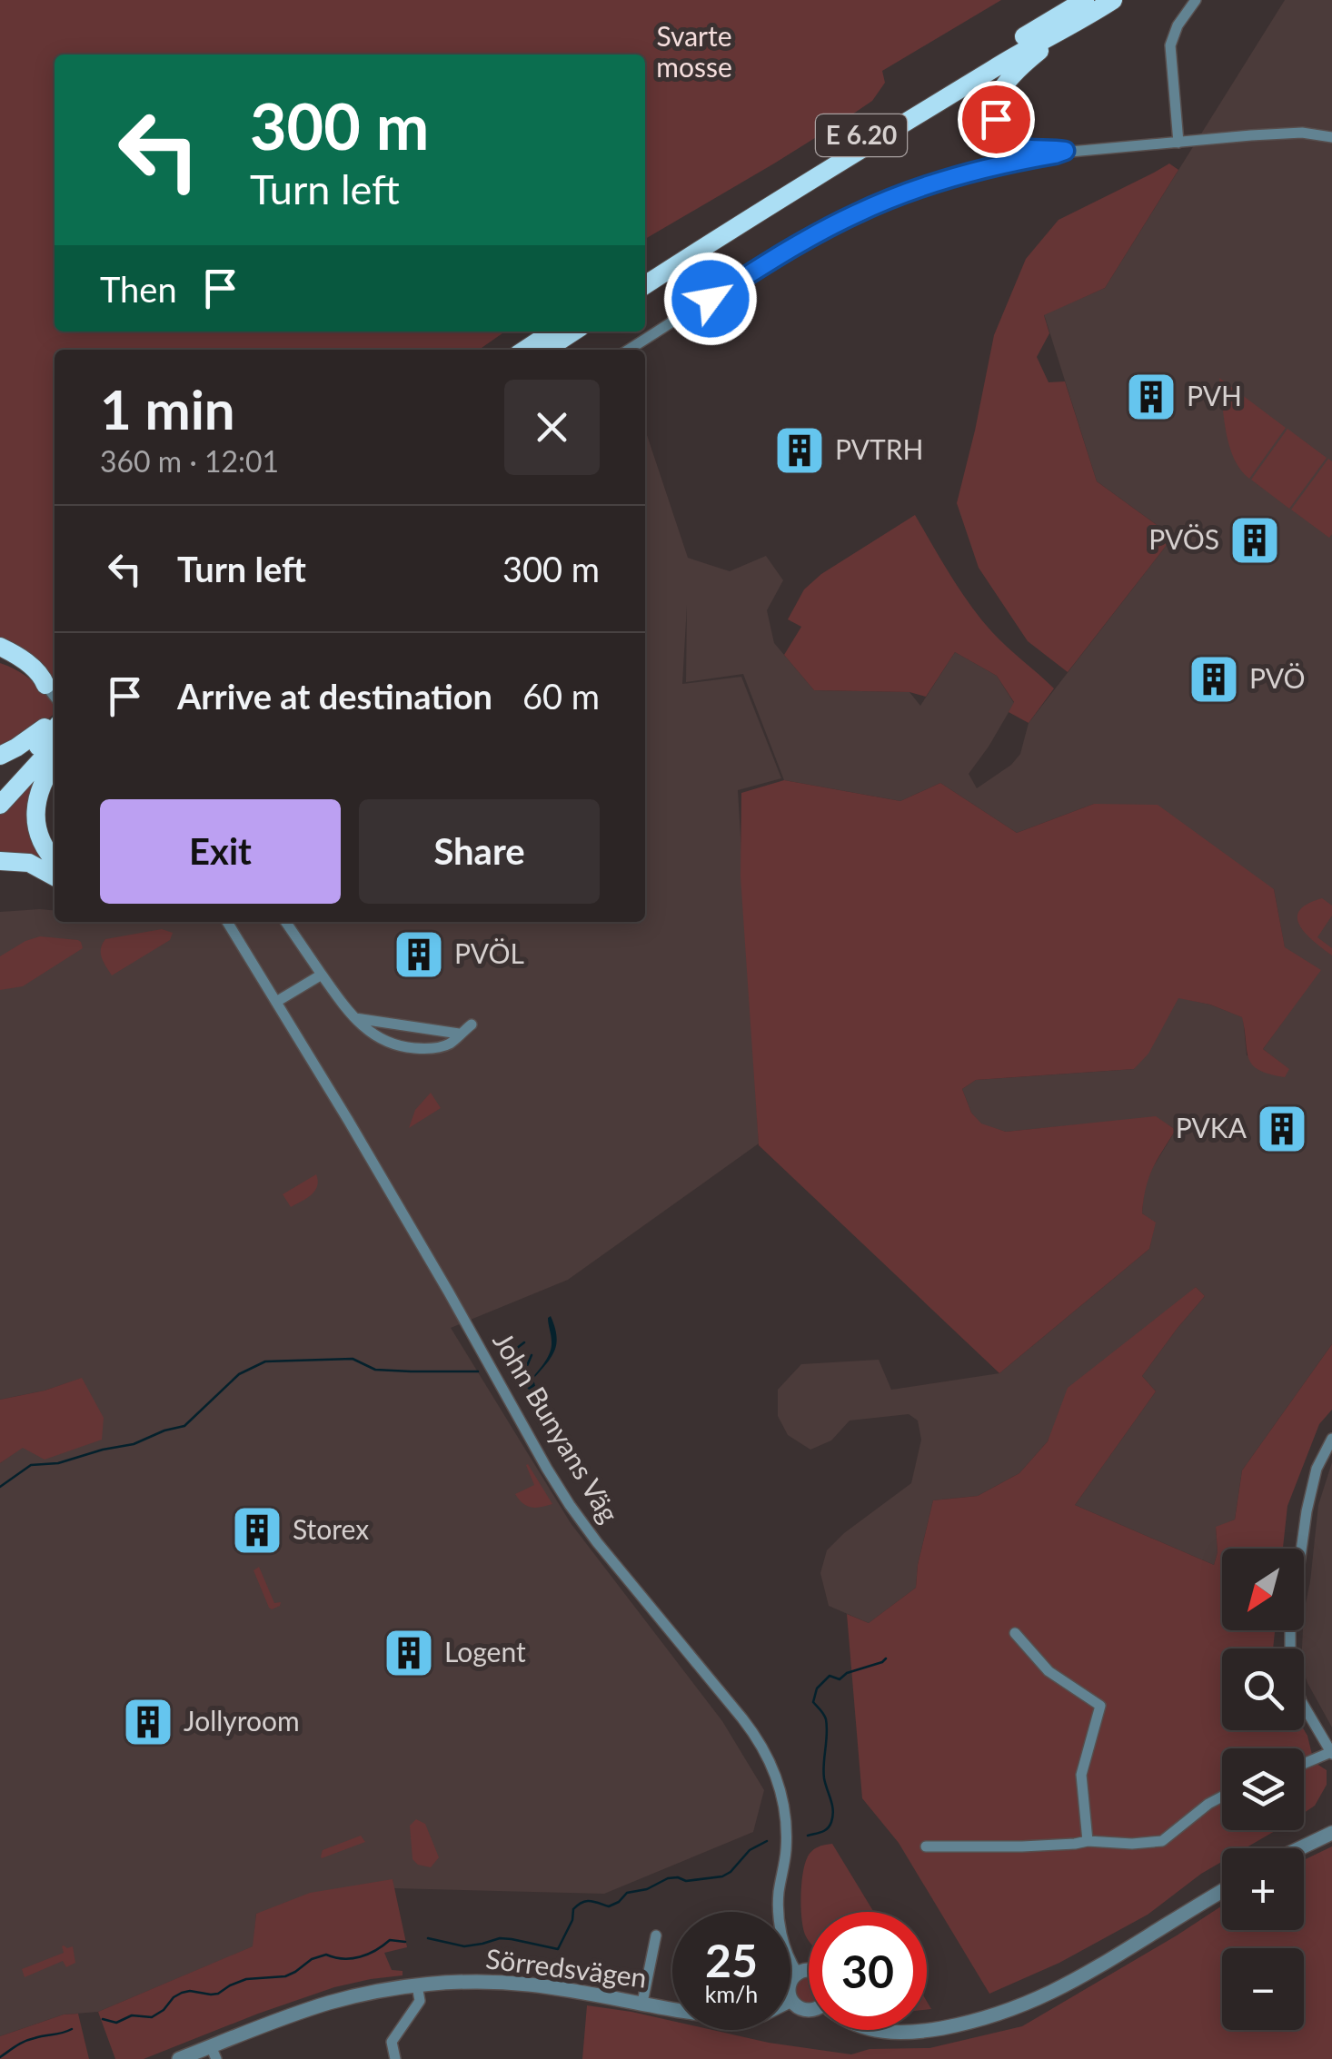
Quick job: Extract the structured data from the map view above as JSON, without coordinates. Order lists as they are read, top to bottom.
{
  "streets": {
    "highway": ["E 6.20"],
    "street": ["John Bunyans Väg", "Sörredsvägen"]
  },
  "parks": ["Svarte mosse"],
  "places": {
    "building": [
      "PVH",
      "PVTRH",
      "PVÖS",
      "PVÖ",
      "PVÖL",
      "PVKA",
      "Storex",
      "Logent",
      "Jollyroom"
    ]
  },
  "north": "bottom left",
  "page": {
    "turn": ["300 m", "Turn left"],
    "then": "Then",
    "heading": ["1 min", "360 m · 12:01"],
    "list": [
      {
        "name": "Turn left",
        "value": "300 m"
      },
      {
        "name": "Arrive at destination",
        "value": "60 m"
      }
    ],
    "buttons": ["Exit", "Share"],
    "map_buttons": ["+", "−"],
    "speed": "25 km/h",
    "limit": "30"
  }
}
